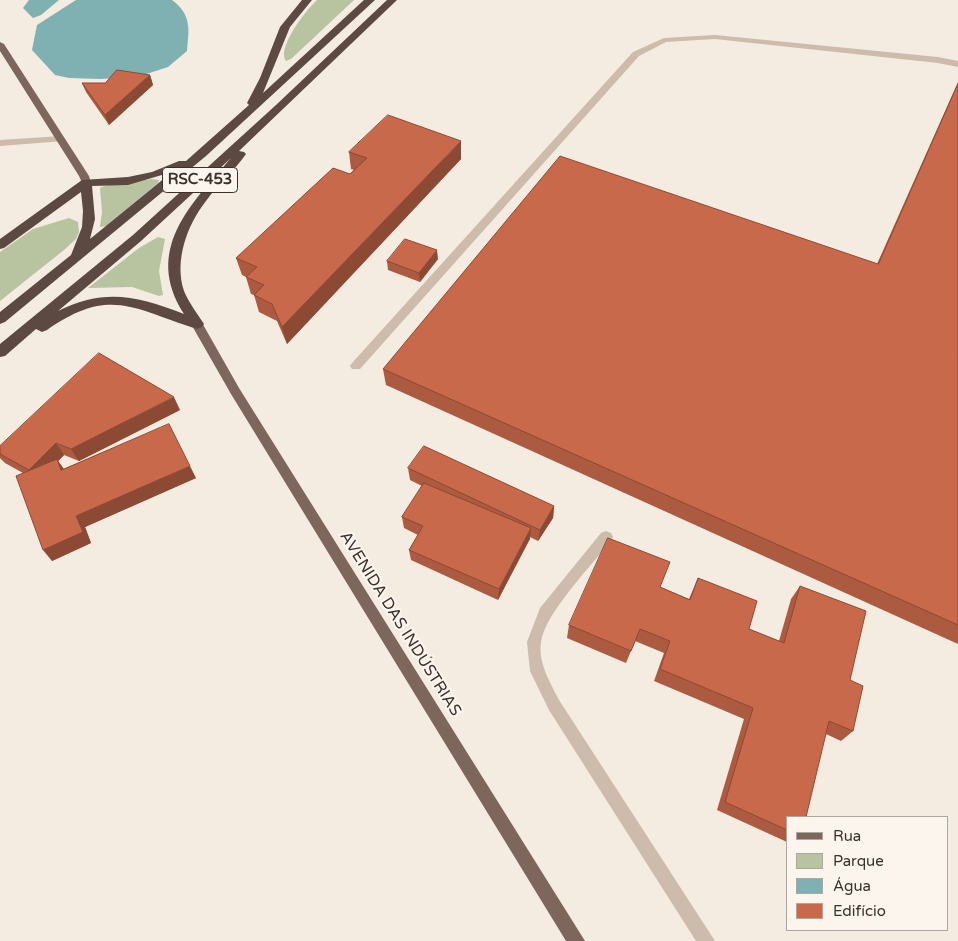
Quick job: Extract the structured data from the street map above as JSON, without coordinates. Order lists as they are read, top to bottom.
{
  "streets": {
    "highway": ["RSC-453"],
    "main road": ["AVENIDA DAS INDÚSTRIAS"]
  },
  "legend": [
    "Rua",
    "Parque",
    "Água",
    "Edifício"
  ]
}
